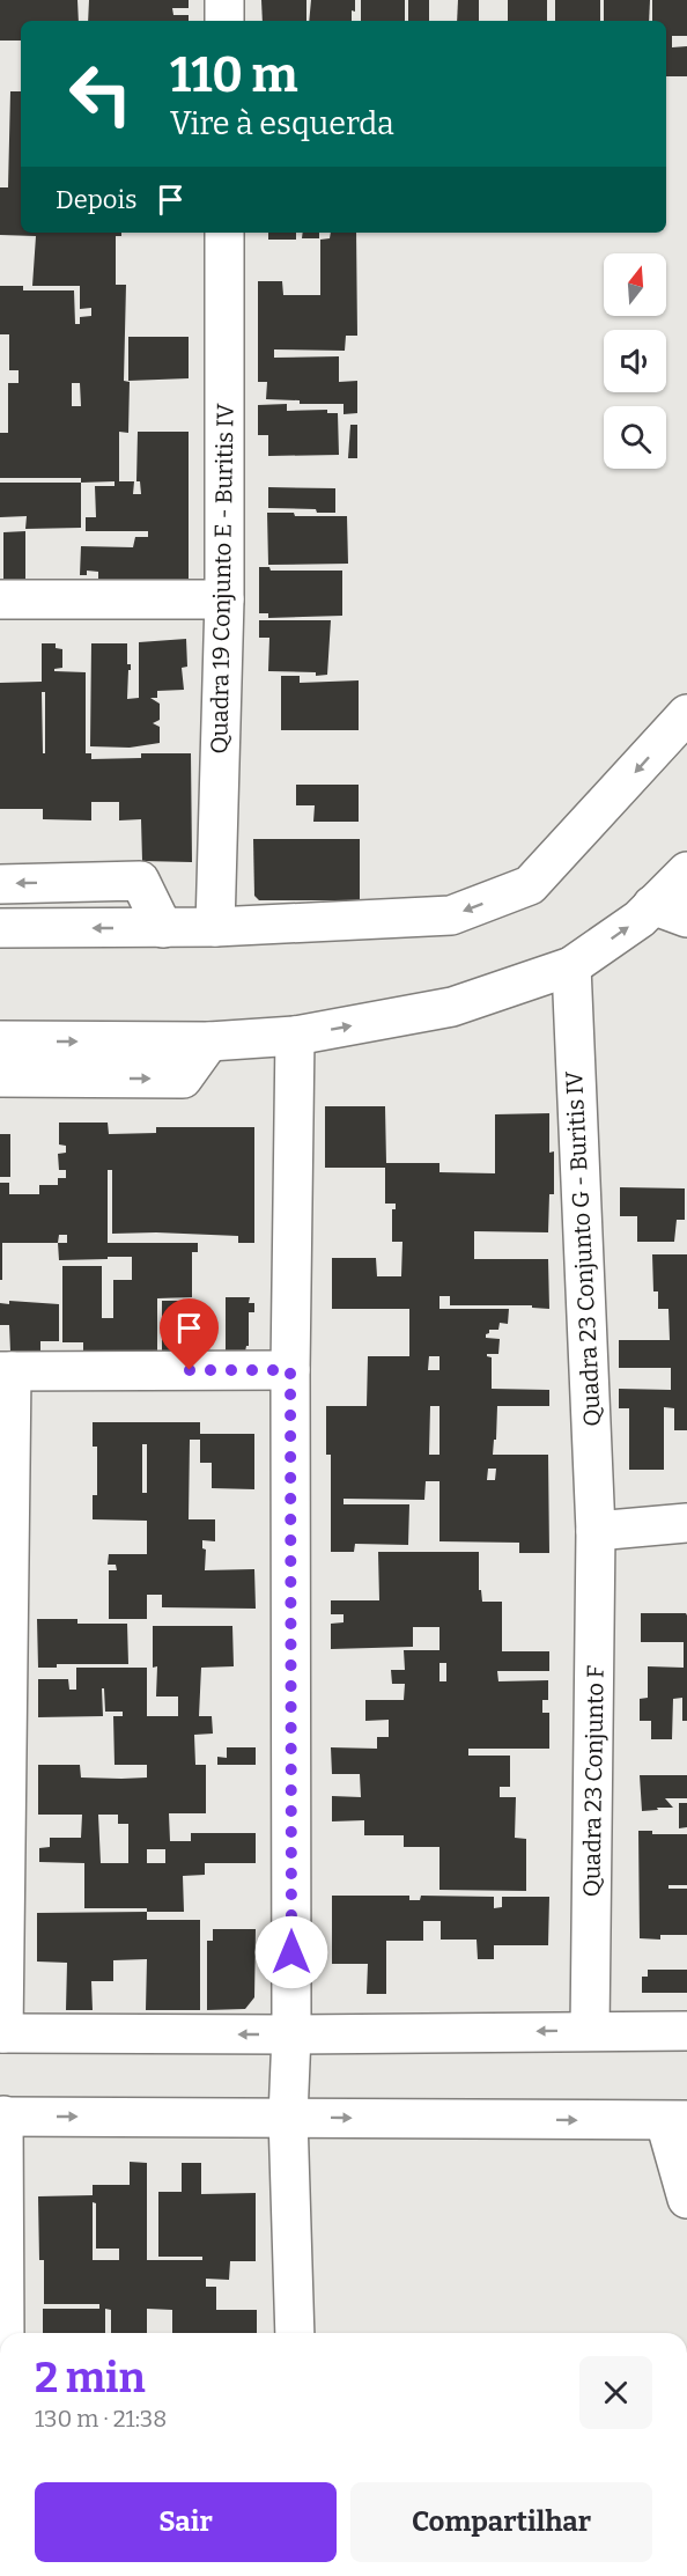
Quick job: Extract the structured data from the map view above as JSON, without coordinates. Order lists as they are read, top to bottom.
{
  "streets": {
    "street": ["Quadra 19 Conjunto E - Buritis IV", "Quadra 23 Conjunto G - Buritis IV", "Quadra 23 Conjunto F"]
  },
  "crossings": [
    ["Quadra 23 Conjunto G - Buritis IV", "Quadra 23 Conjunto F"]
  ],
  "north": "top",
  "page": {
    "turn": ["110 m", "Vire à esquerda"],
    "then": "Depois",
    "heading": ["2 min", "130 m · 21:38"],
    "buttons": ["Sair", "Compartilhar"]
  }
}
